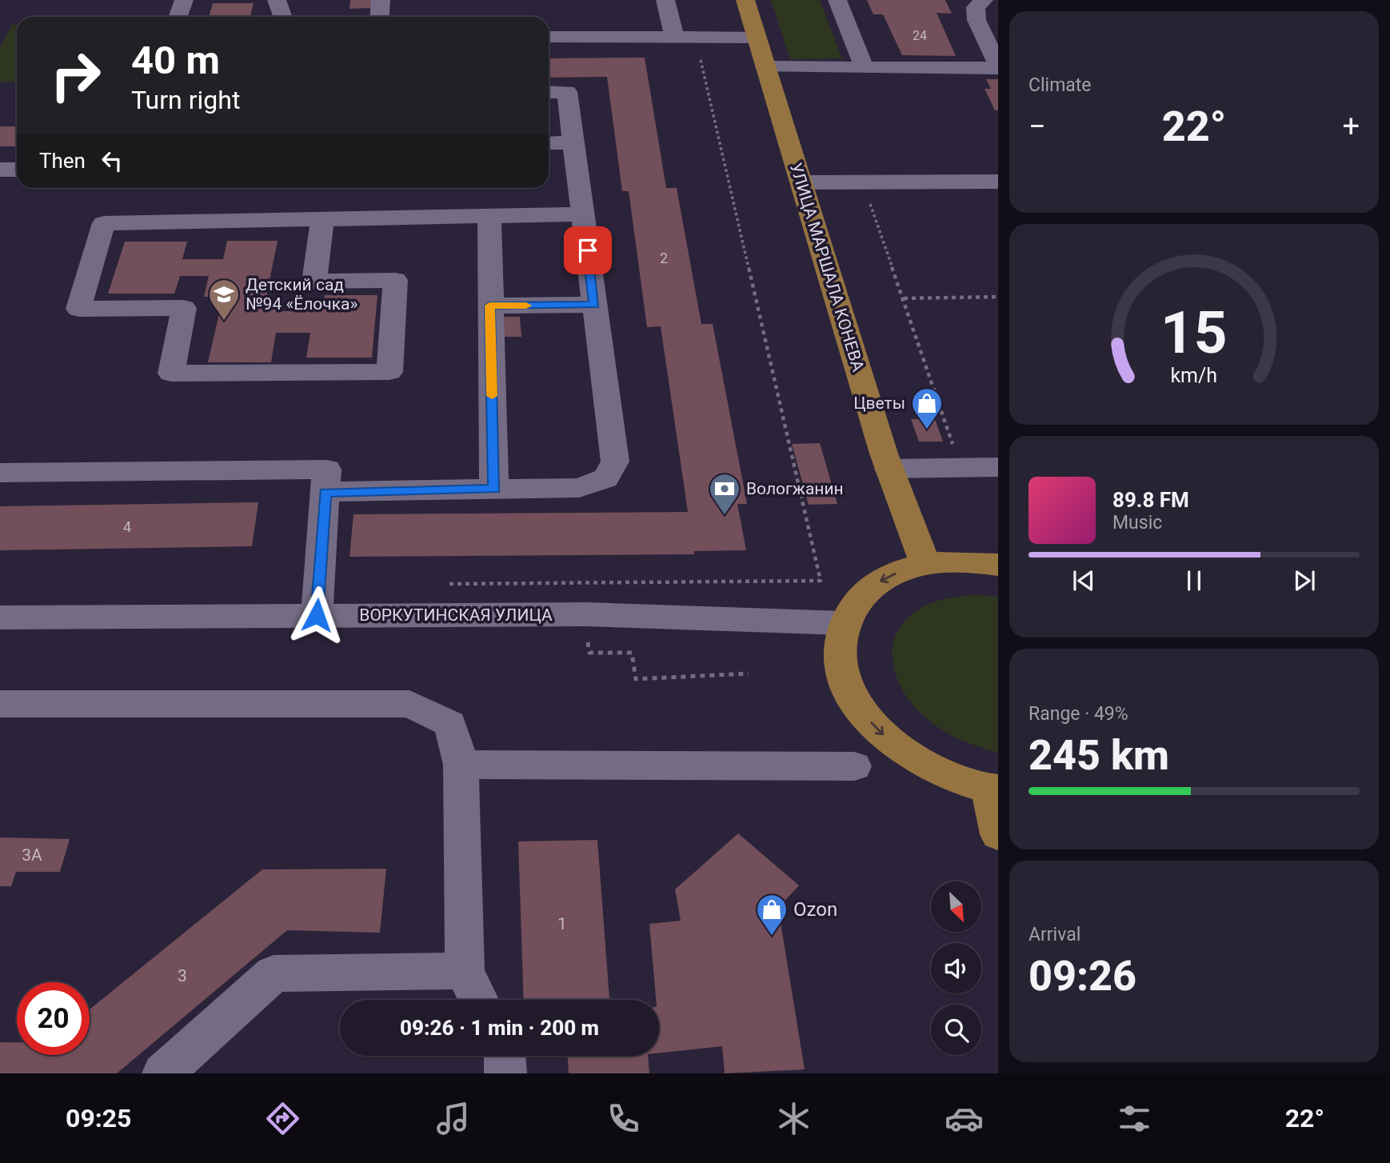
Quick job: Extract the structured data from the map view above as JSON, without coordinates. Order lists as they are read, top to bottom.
{
  "streets": {
    "main road": ["УЛИЦА МАРШАЛА КОНЕВА"],
    "street": ["ВОРКУТИНСКАЯ УЛИЦА"]
  },
  "places": {
    "school or university": ["Детский сад №94 «Ёлочка»"],
    "shop": ["Цветы", "Ozon"],
    "bank": ["Вологжанин"]
  },
  "house_numbers": [
    "24",
    "2",
    "4",
    "3А",
    "1",
    "3"
  ],
  "north": "bottom right",
  "page": {
    "tile": [
      "Climate",
      ["Range · 49%", "245 km"],
      ["Arrival", "09:26"]
    ],
    "turn": ["40 m", "Turn right"],
    "heat": ["−", "22°", "+"],
    "then": "Then",
    "song": ["89.8 FM", "Music"],
    "limit": "20",
    "trip": "09:26 · 1 min · 200 m",
    "tabs": ["09:25", "22°"],
    "gauge": ["15", "km/h"]
  }
}
